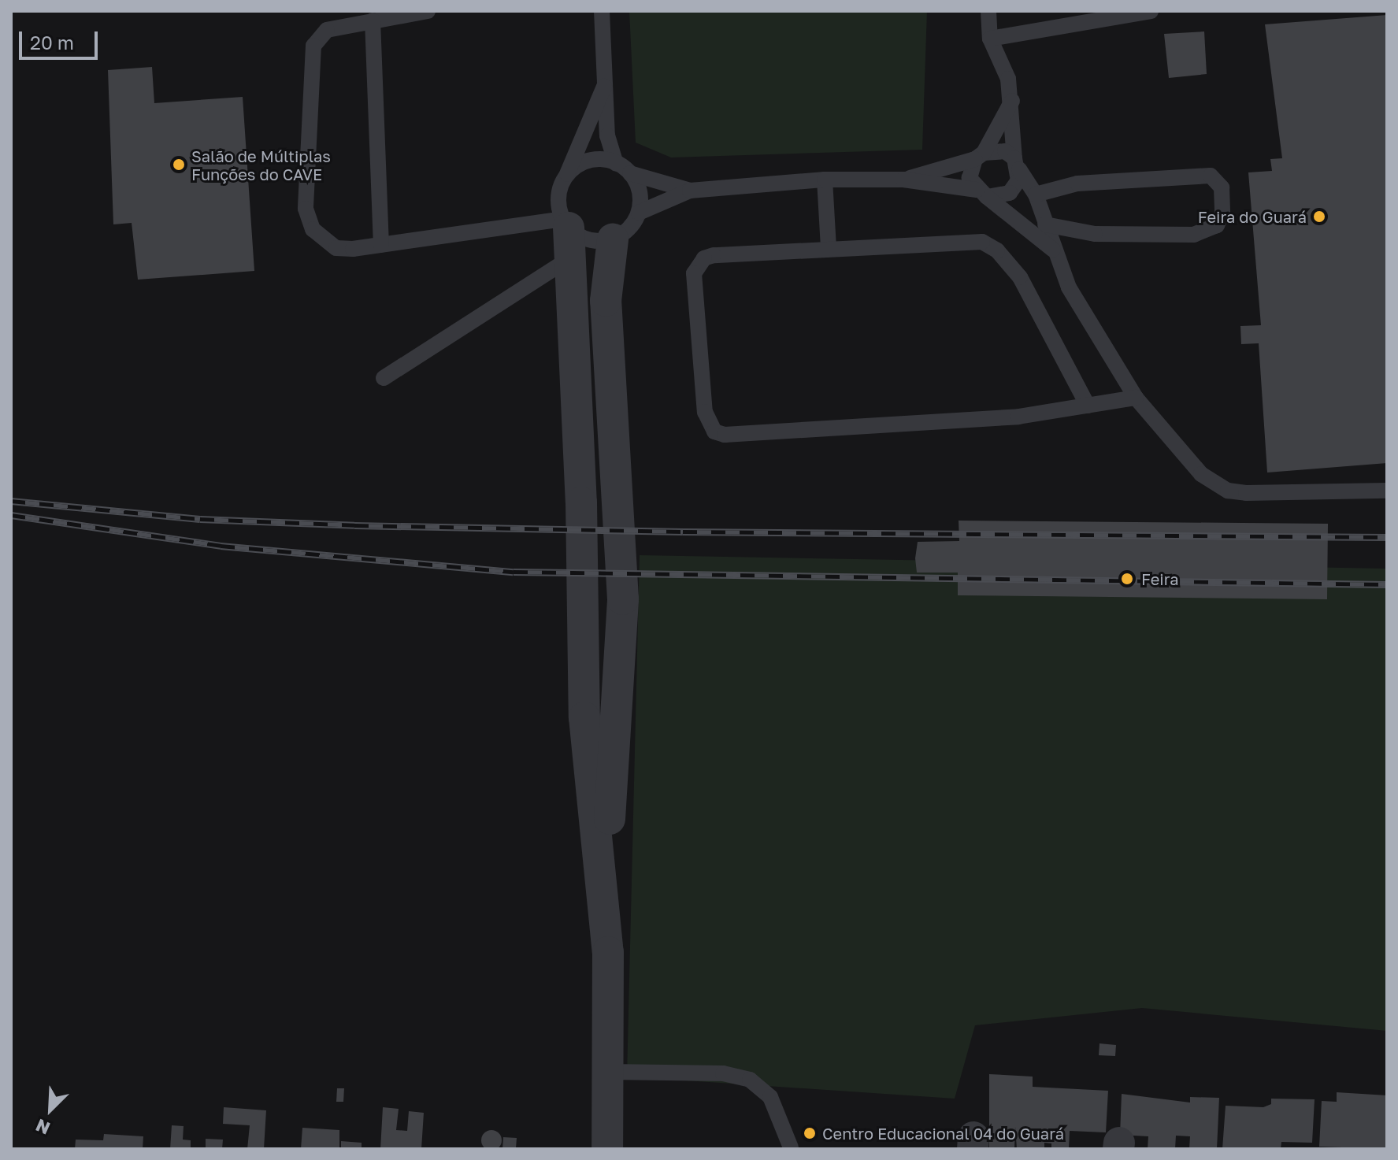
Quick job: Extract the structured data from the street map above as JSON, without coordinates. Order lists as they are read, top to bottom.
{
  "places": [
    "Salão de Múltiplas Funções do CAVE",
    "Feira do Guará",
    "Feira",
    "Centro Educacional 04 do Guará"
  ],
  "scale_bar": "20 m",
  "north": "bottom left"
}
